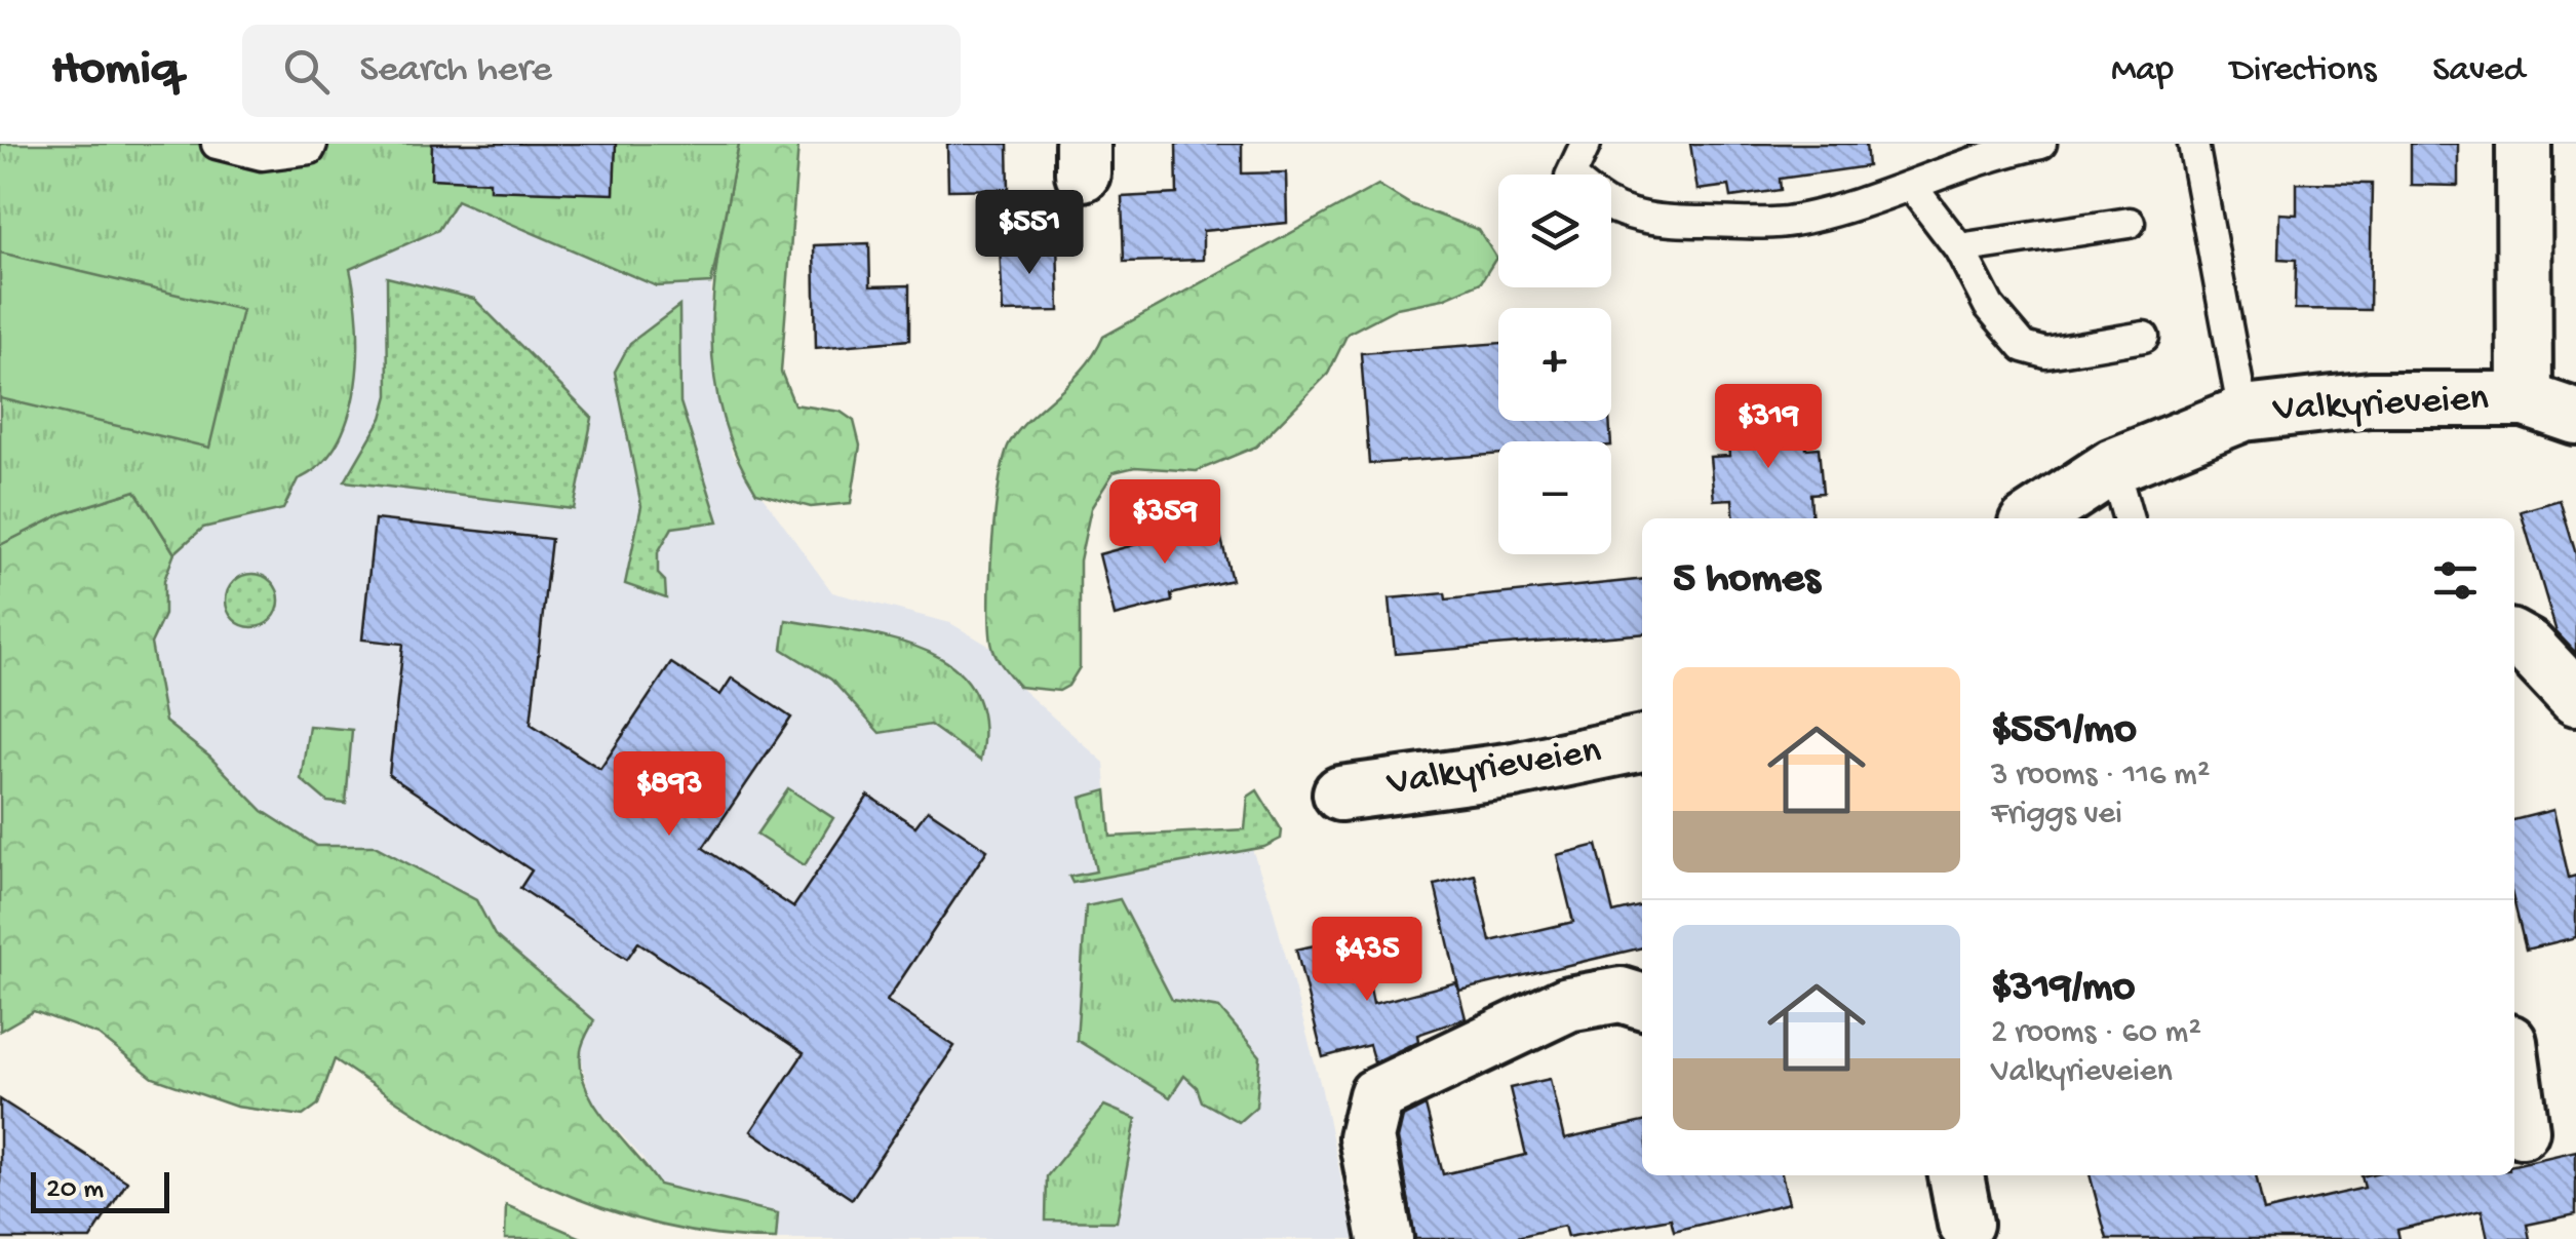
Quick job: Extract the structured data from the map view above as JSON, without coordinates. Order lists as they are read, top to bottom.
{
  "streets": {
    "street": ["Valkyrieveien"]
  },
  "scale_bar": "20 m",
  "page": {
    "header": "Homiq",
    "search": "Search here",
    "nav": ["Map", "Directions", "Saved"],
    "map_buttons": ["+", "−"],
    "price": [
      "$551",
      "$319",
      "$359",
      "$893",
      "$435"
    ],
    "heading": "5 homes",
    "list": [
      {
        "name": "$551/mo",
        "note": "3 rooms · 116 m² · Friggs vei"
      },
      {
        "name": "$319/mo",
        "note": "2 rooms · 60 m² · Valkyrieveien"
      }
    ],
    "scale": "20 m"
  }
}
